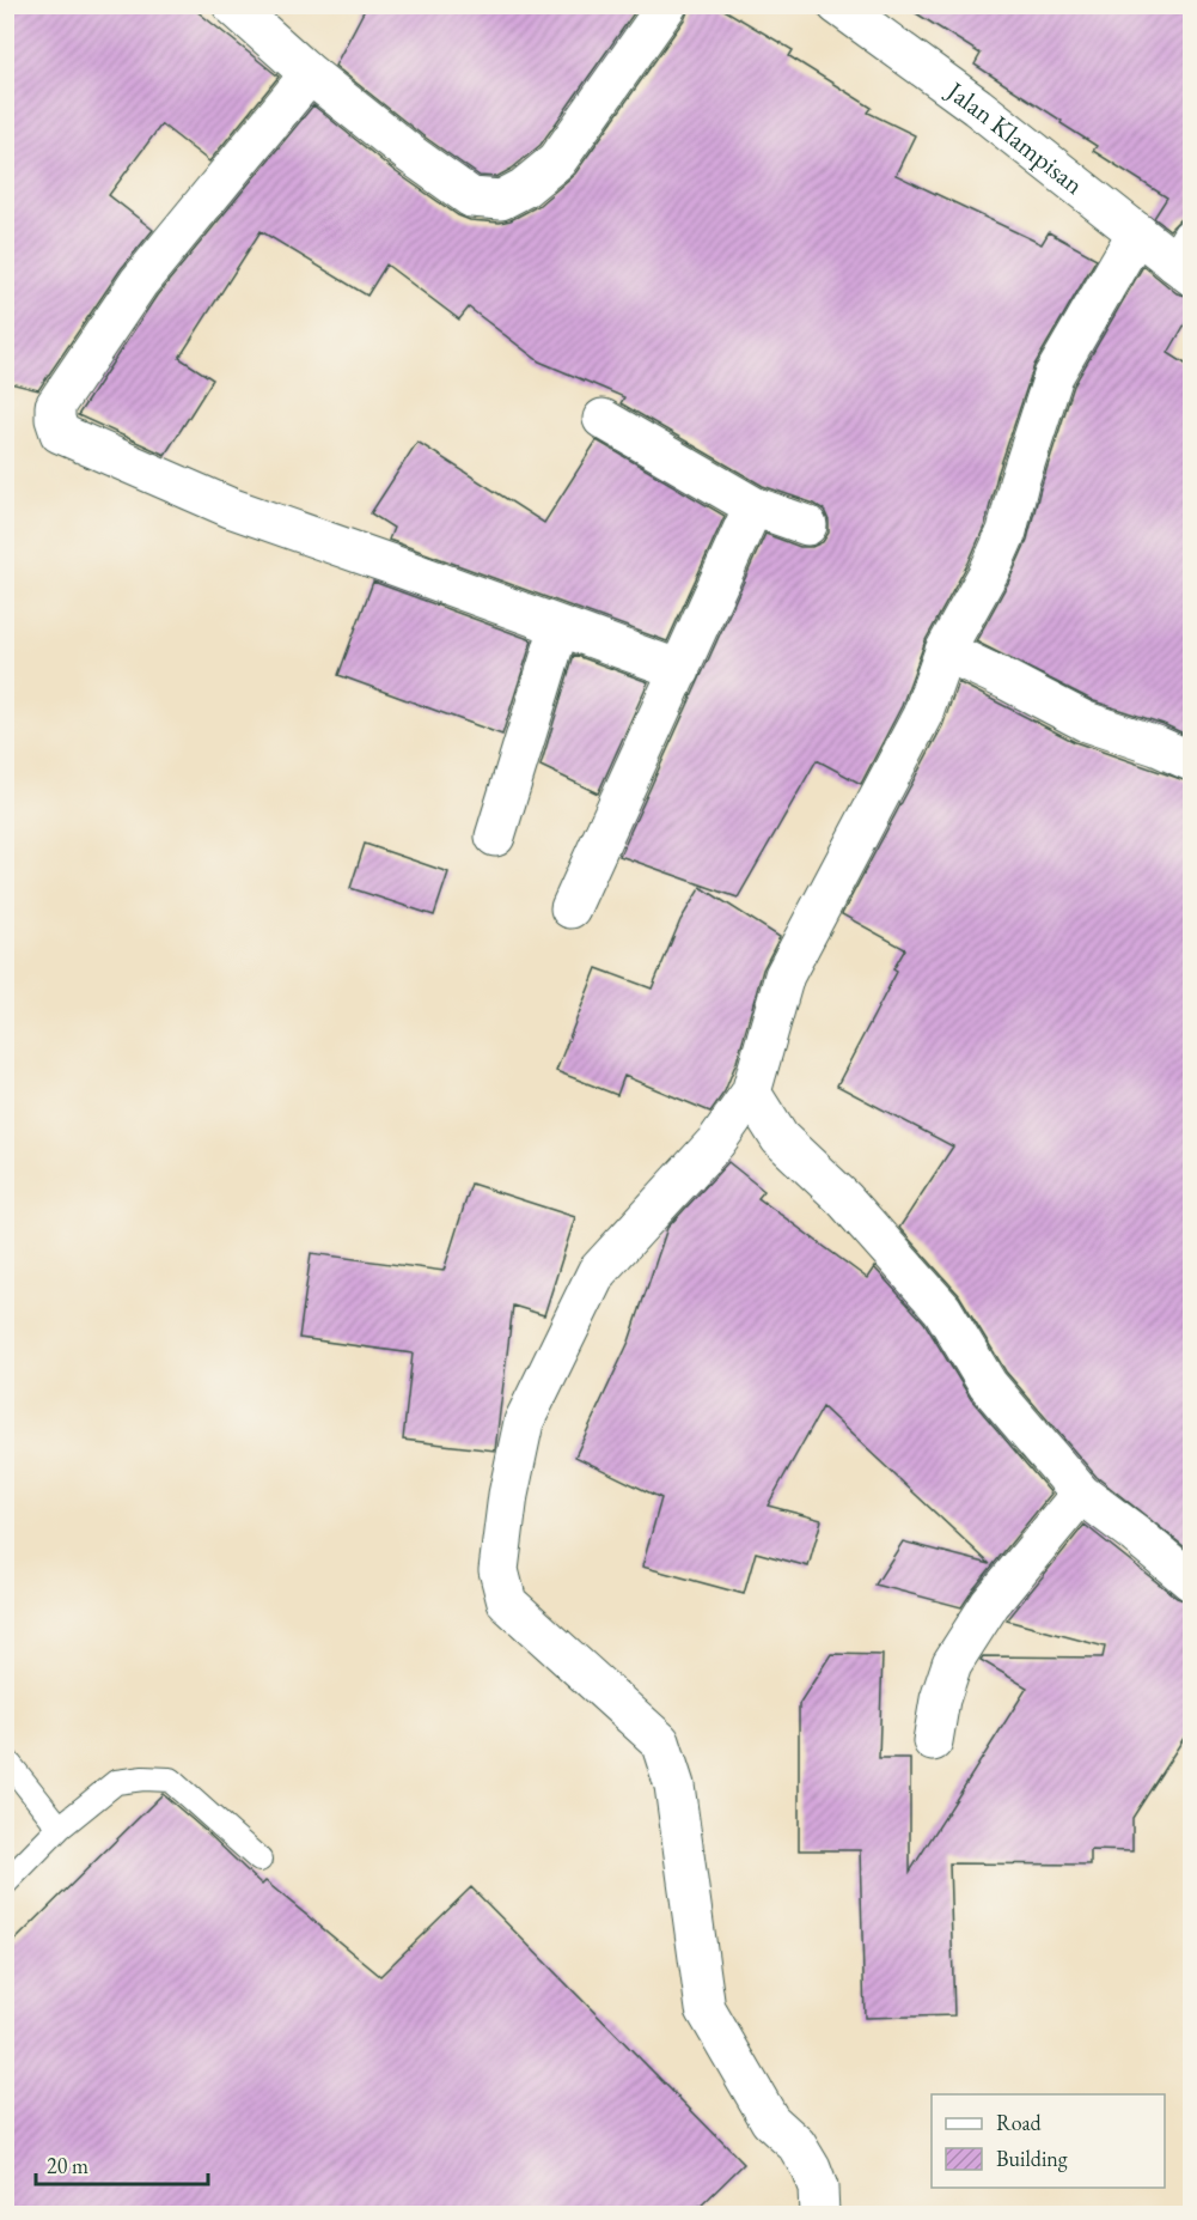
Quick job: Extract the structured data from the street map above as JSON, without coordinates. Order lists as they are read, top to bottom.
{
  "streets": {
    "street": ["Jalan Klampisan"]
  },
  "legend": ["Road", "Building"],
  "scale_bar": "20 m"
}
